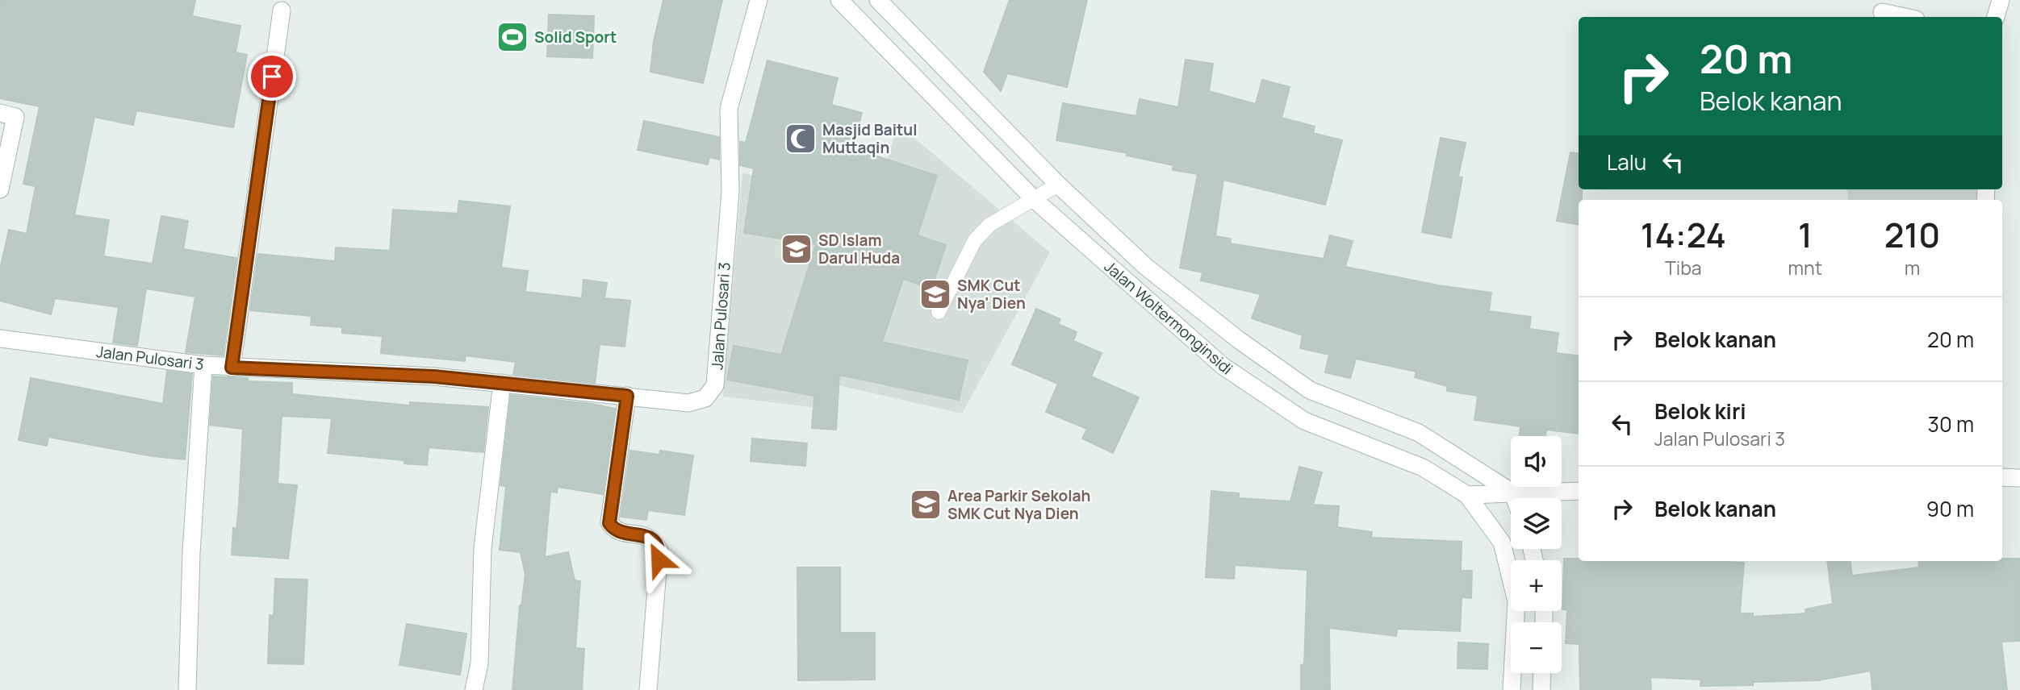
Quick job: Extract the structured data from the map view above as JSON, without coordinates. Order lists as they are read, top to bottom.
{
  "streets": {
    "street": ["Jalan Pulosari 3", "Jalan Woltermonginsidi"]
  },
  "places": {
    "sports": ["Solid Sport"],
    "mosque": ["Masjid Baitul Muttaqin"],
    "school or university": ["SD Islam Darul Huda", "SMK Cut Nya' Dien", "Area Parkir Sekolah SMK Cut Nya Dien"]
  },
  "page": {
    "turn": ["20 m", "Belok kanan"],
    "then": "Lalu",
    "eta": [
      "14:24",
      "Tiba",
      "1",
      "mnt",
      "210",
      "m"
    ],
    "list": [
      {
        "name": "Belok kanan",
        "value": "20 m"
      },
      {
        "name": "Belok kiri",
        "note": "Jalan Pulosari 3",
        "value": "30 m"
      },
      {
        "name": "Belok kanan",
        "value": "90 m"
      }
    ],
    "map_buttons": ["+", "−"]
  }
}
